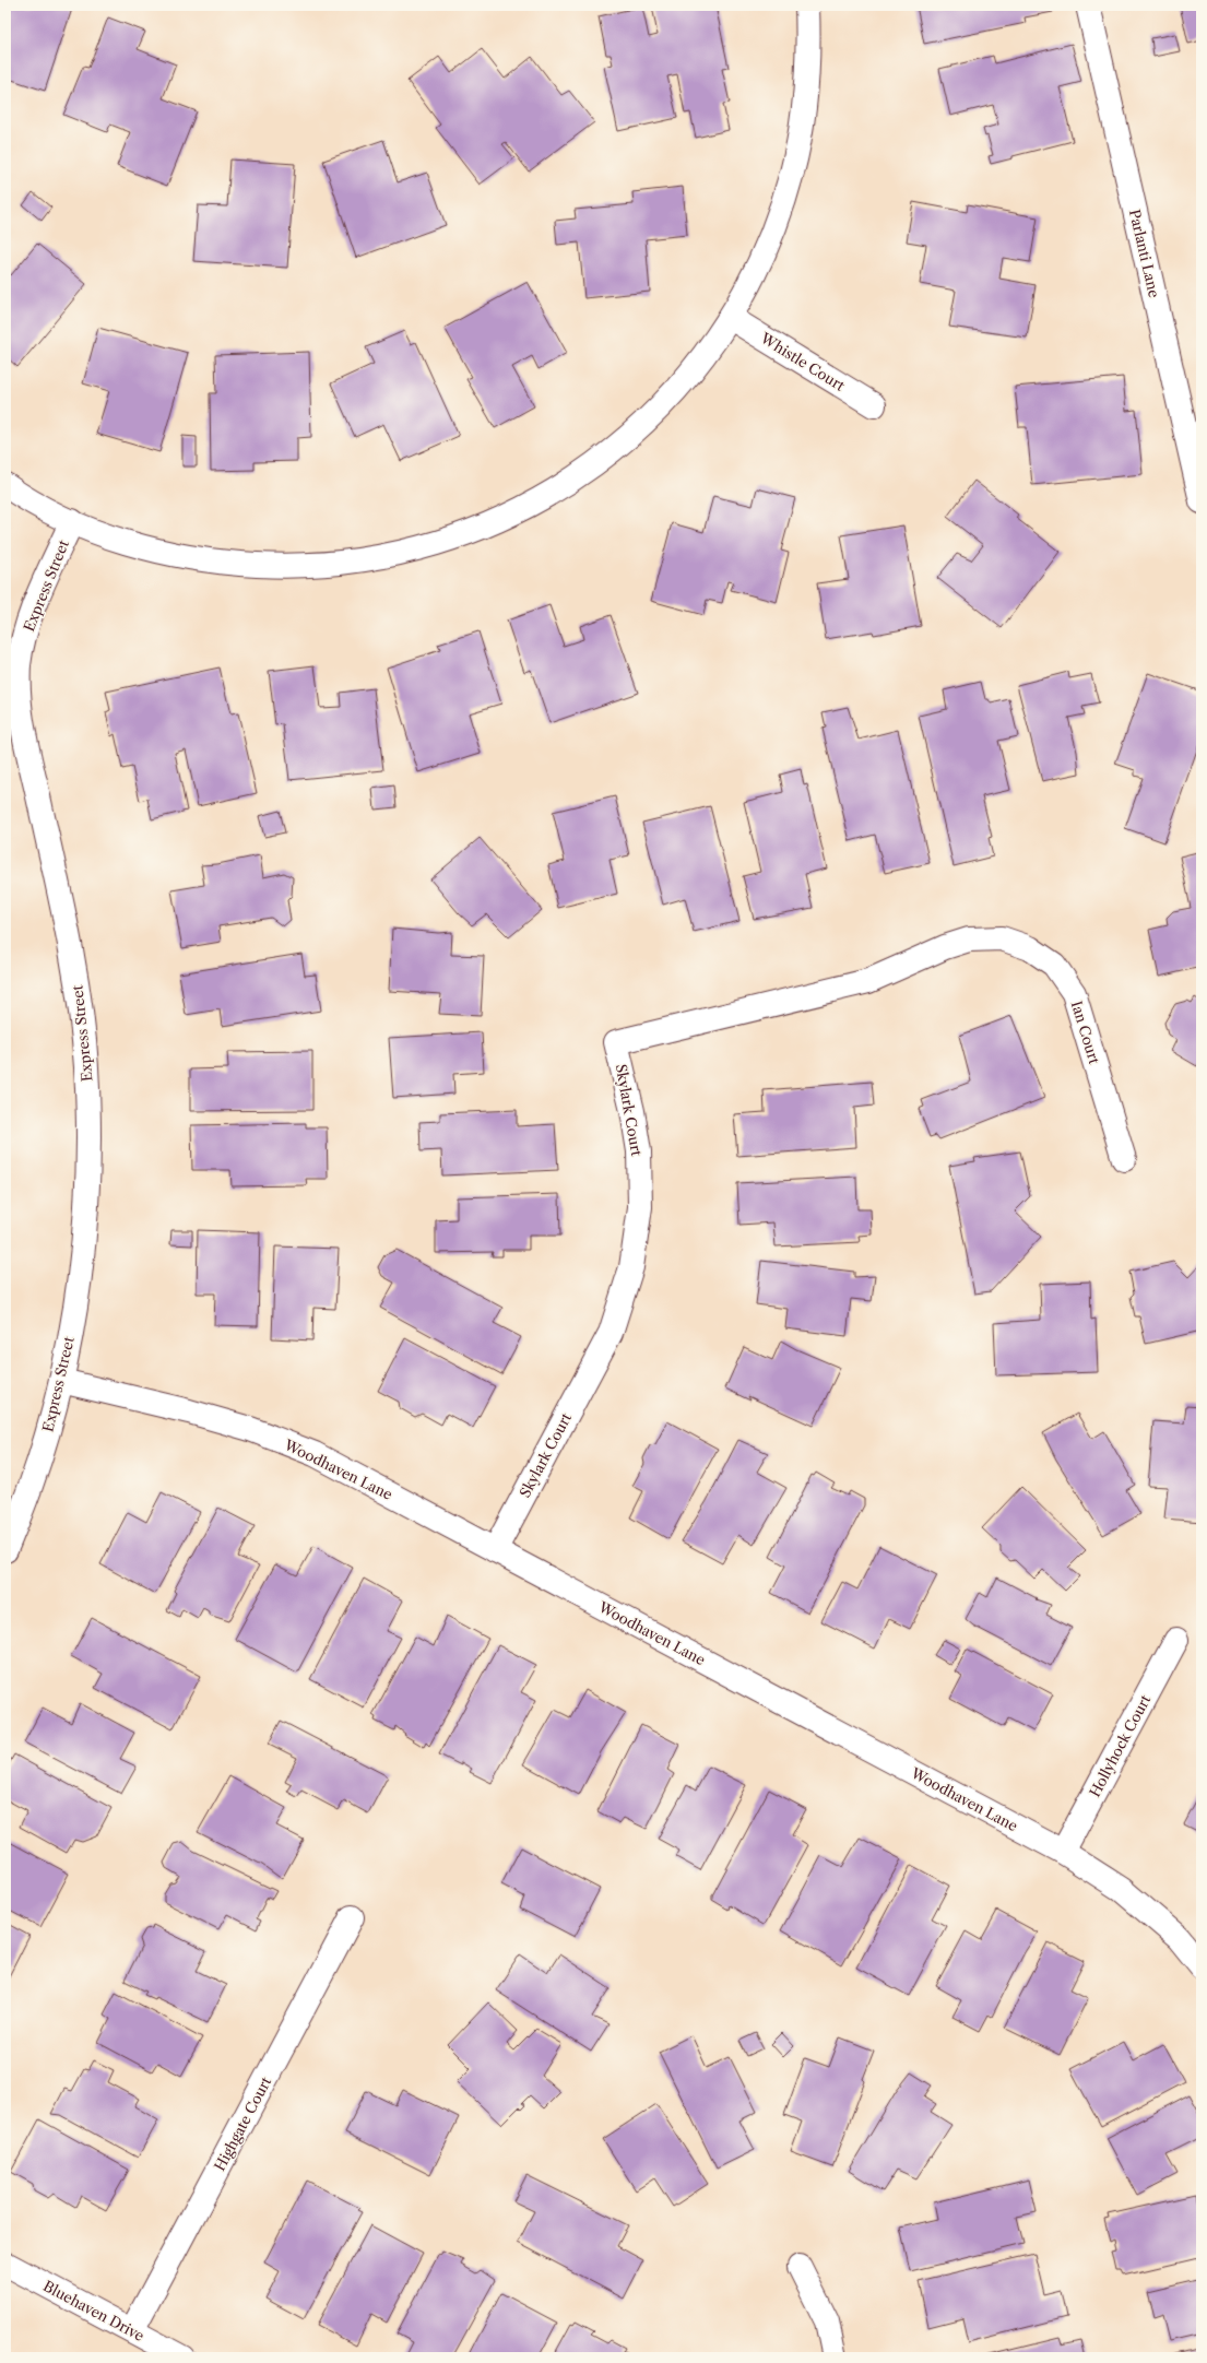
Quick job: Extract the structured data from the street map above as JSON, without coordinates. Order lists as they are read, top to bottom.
{
  "streets": {
    "street": [
      "Parlanti Lane",
      "Whistle Court",
      "Express Street",
      "Ian Court",
      "Skylark Court",
      "Woodhaven Lane",
      "Hollyhock Court",
      "Highgate Court",
      "Bluehaven Drive"
    ]
  },
  "crossings": [
    ["Express Street", "Woodhaven Lane"],
    ["Ian Court", "Skylark Court"],
    ["Skylark Court", "Woodhaven Lane"],
    ["Woodhaven Lane", "Hollyhock Court"],
    ["Highgate Court", "Bluehaven Drive"]
  ]
}
